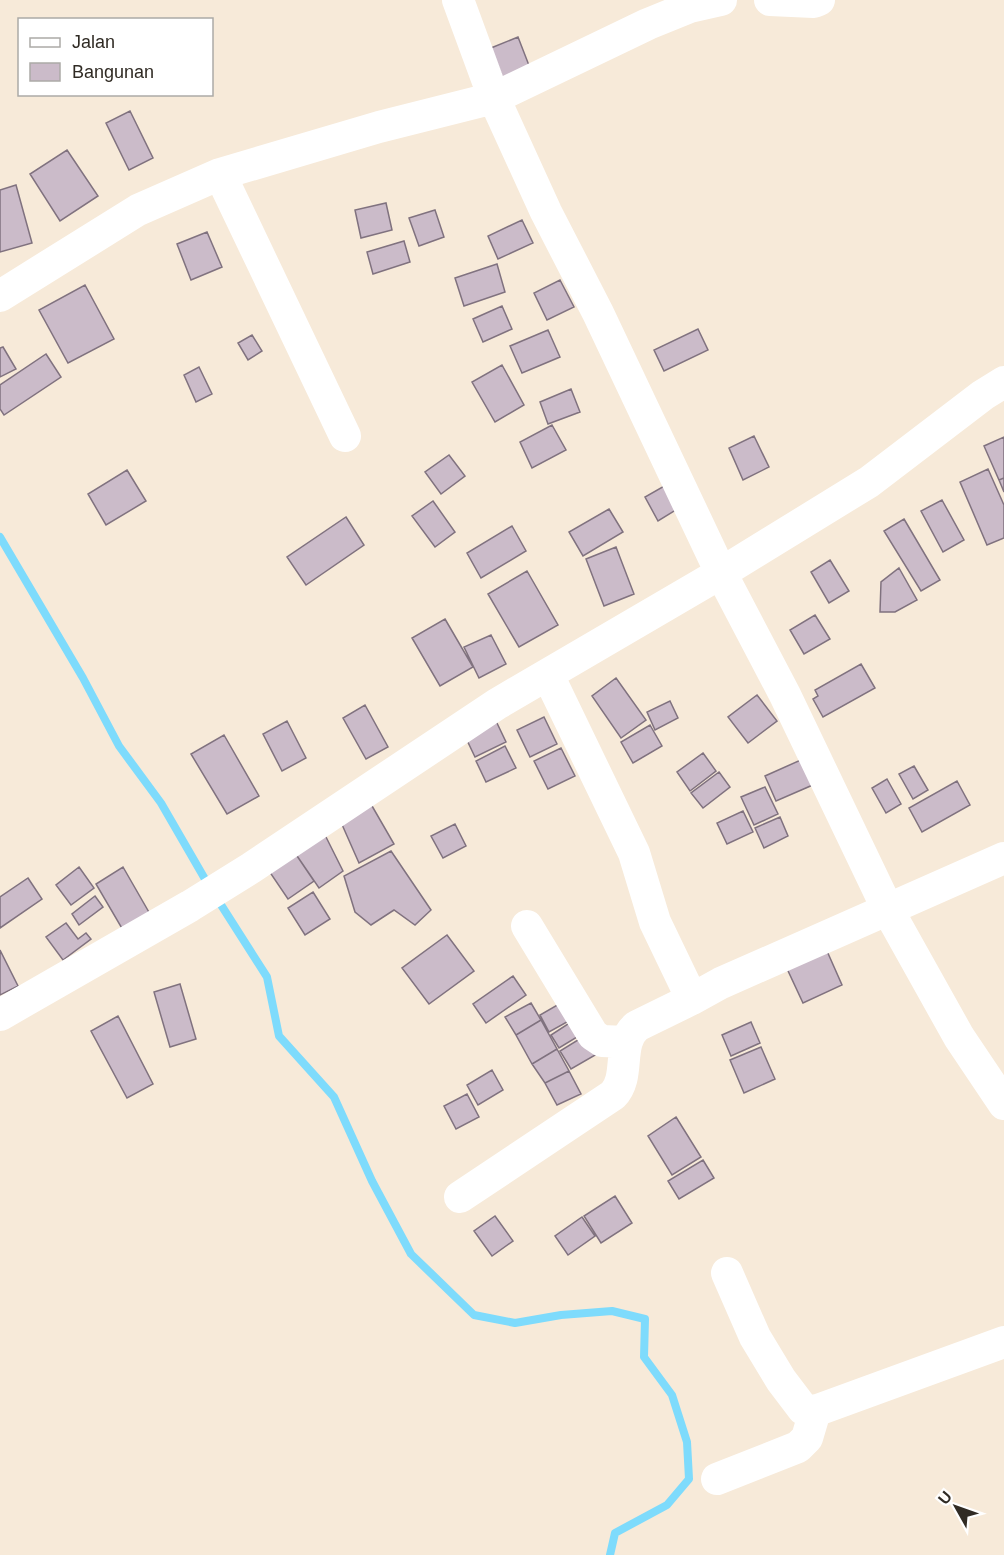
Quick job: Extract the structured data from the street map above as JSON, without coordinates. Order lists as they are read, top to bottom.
{
  "legend": ["Jalan", "Bangunan"],
  "north": "top left"
}
